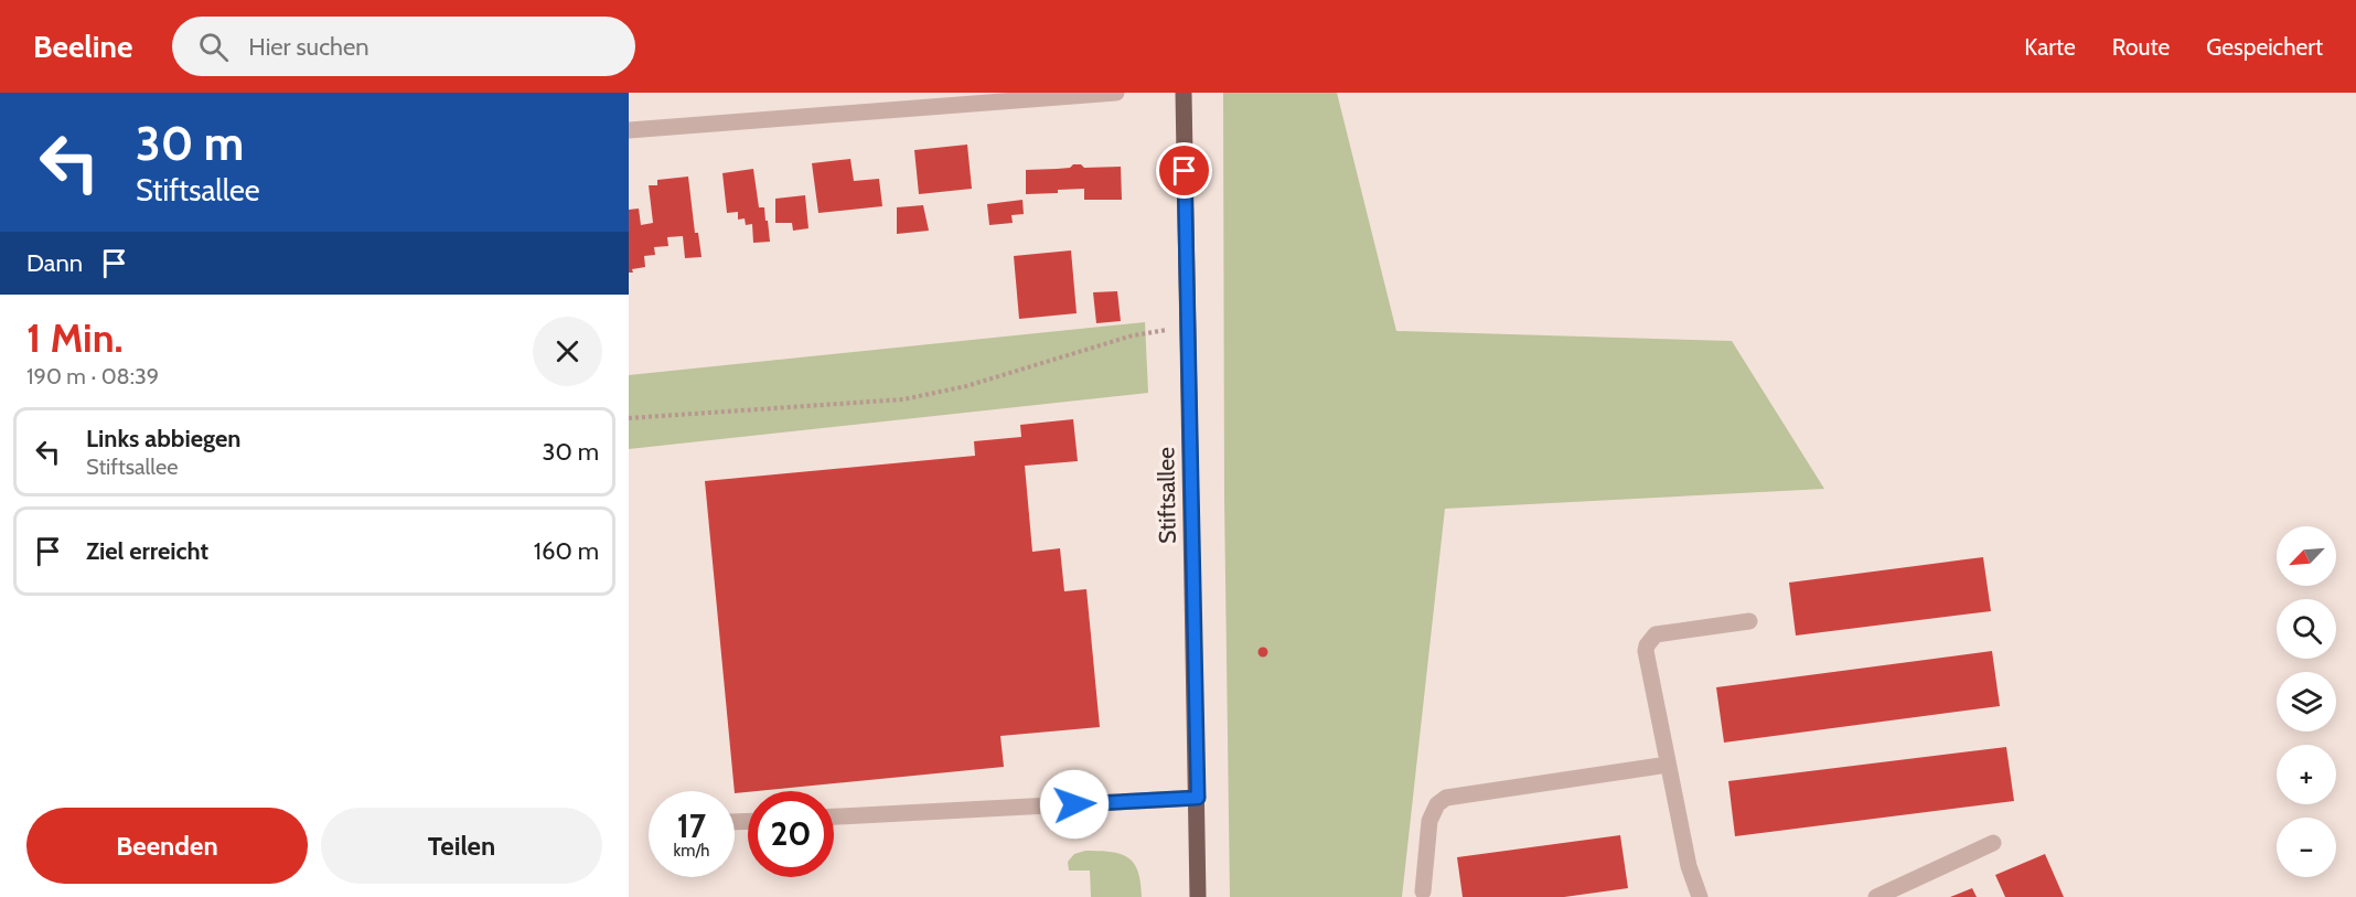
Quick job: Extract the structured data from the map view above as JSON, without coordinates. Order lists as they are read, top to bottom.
{
  "streets": {
    "main road": ["Stiftsallee"]
  },
  "north": "bottom left",
  "page": {
    "header": "Beeline",
    "search": "Hier suchen",
    "nav": ["Karte", "Route", "Gespeichert"],
    "turn": ["30 m", "Stiftsallee"],
    "then": "Dann",
    "heading": ["1 Min.", "190 m · 08:39"],
    "list": [
      {
        "name": "Links abbiegen",
        "note": "Stiftsallee",
        "value": "30 m"
      },
      {
        "name": "Ziel erreicht",
        "value": "160 m"
      }
    ],
    "map_buttons": ["+", "−"],
    "speed": "17 km/h",
    "limit": "20",
    "buttons": ["Beenden", "Teilen"]
  }
}
